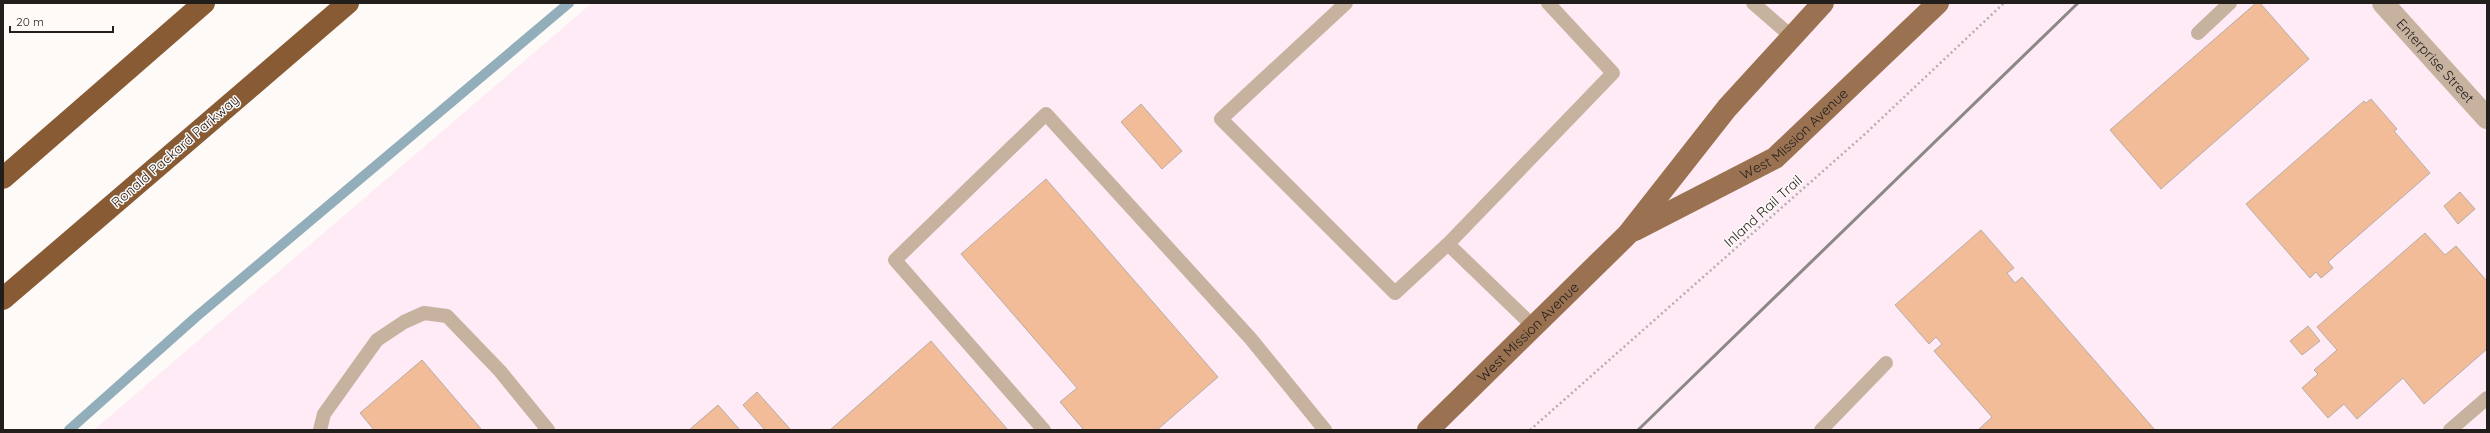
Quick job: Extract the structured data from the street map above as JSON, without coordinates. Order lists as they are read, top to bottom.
{
  "streets": {
    "highway": ["Ronald Packard Parkway"],
    "main road": ["West Mission Avenue"],
    "street": ["Enterprise Street"],
    "path": ["Inland Rail Trail"]
  },
  "scale_bar": "20 m"
}
